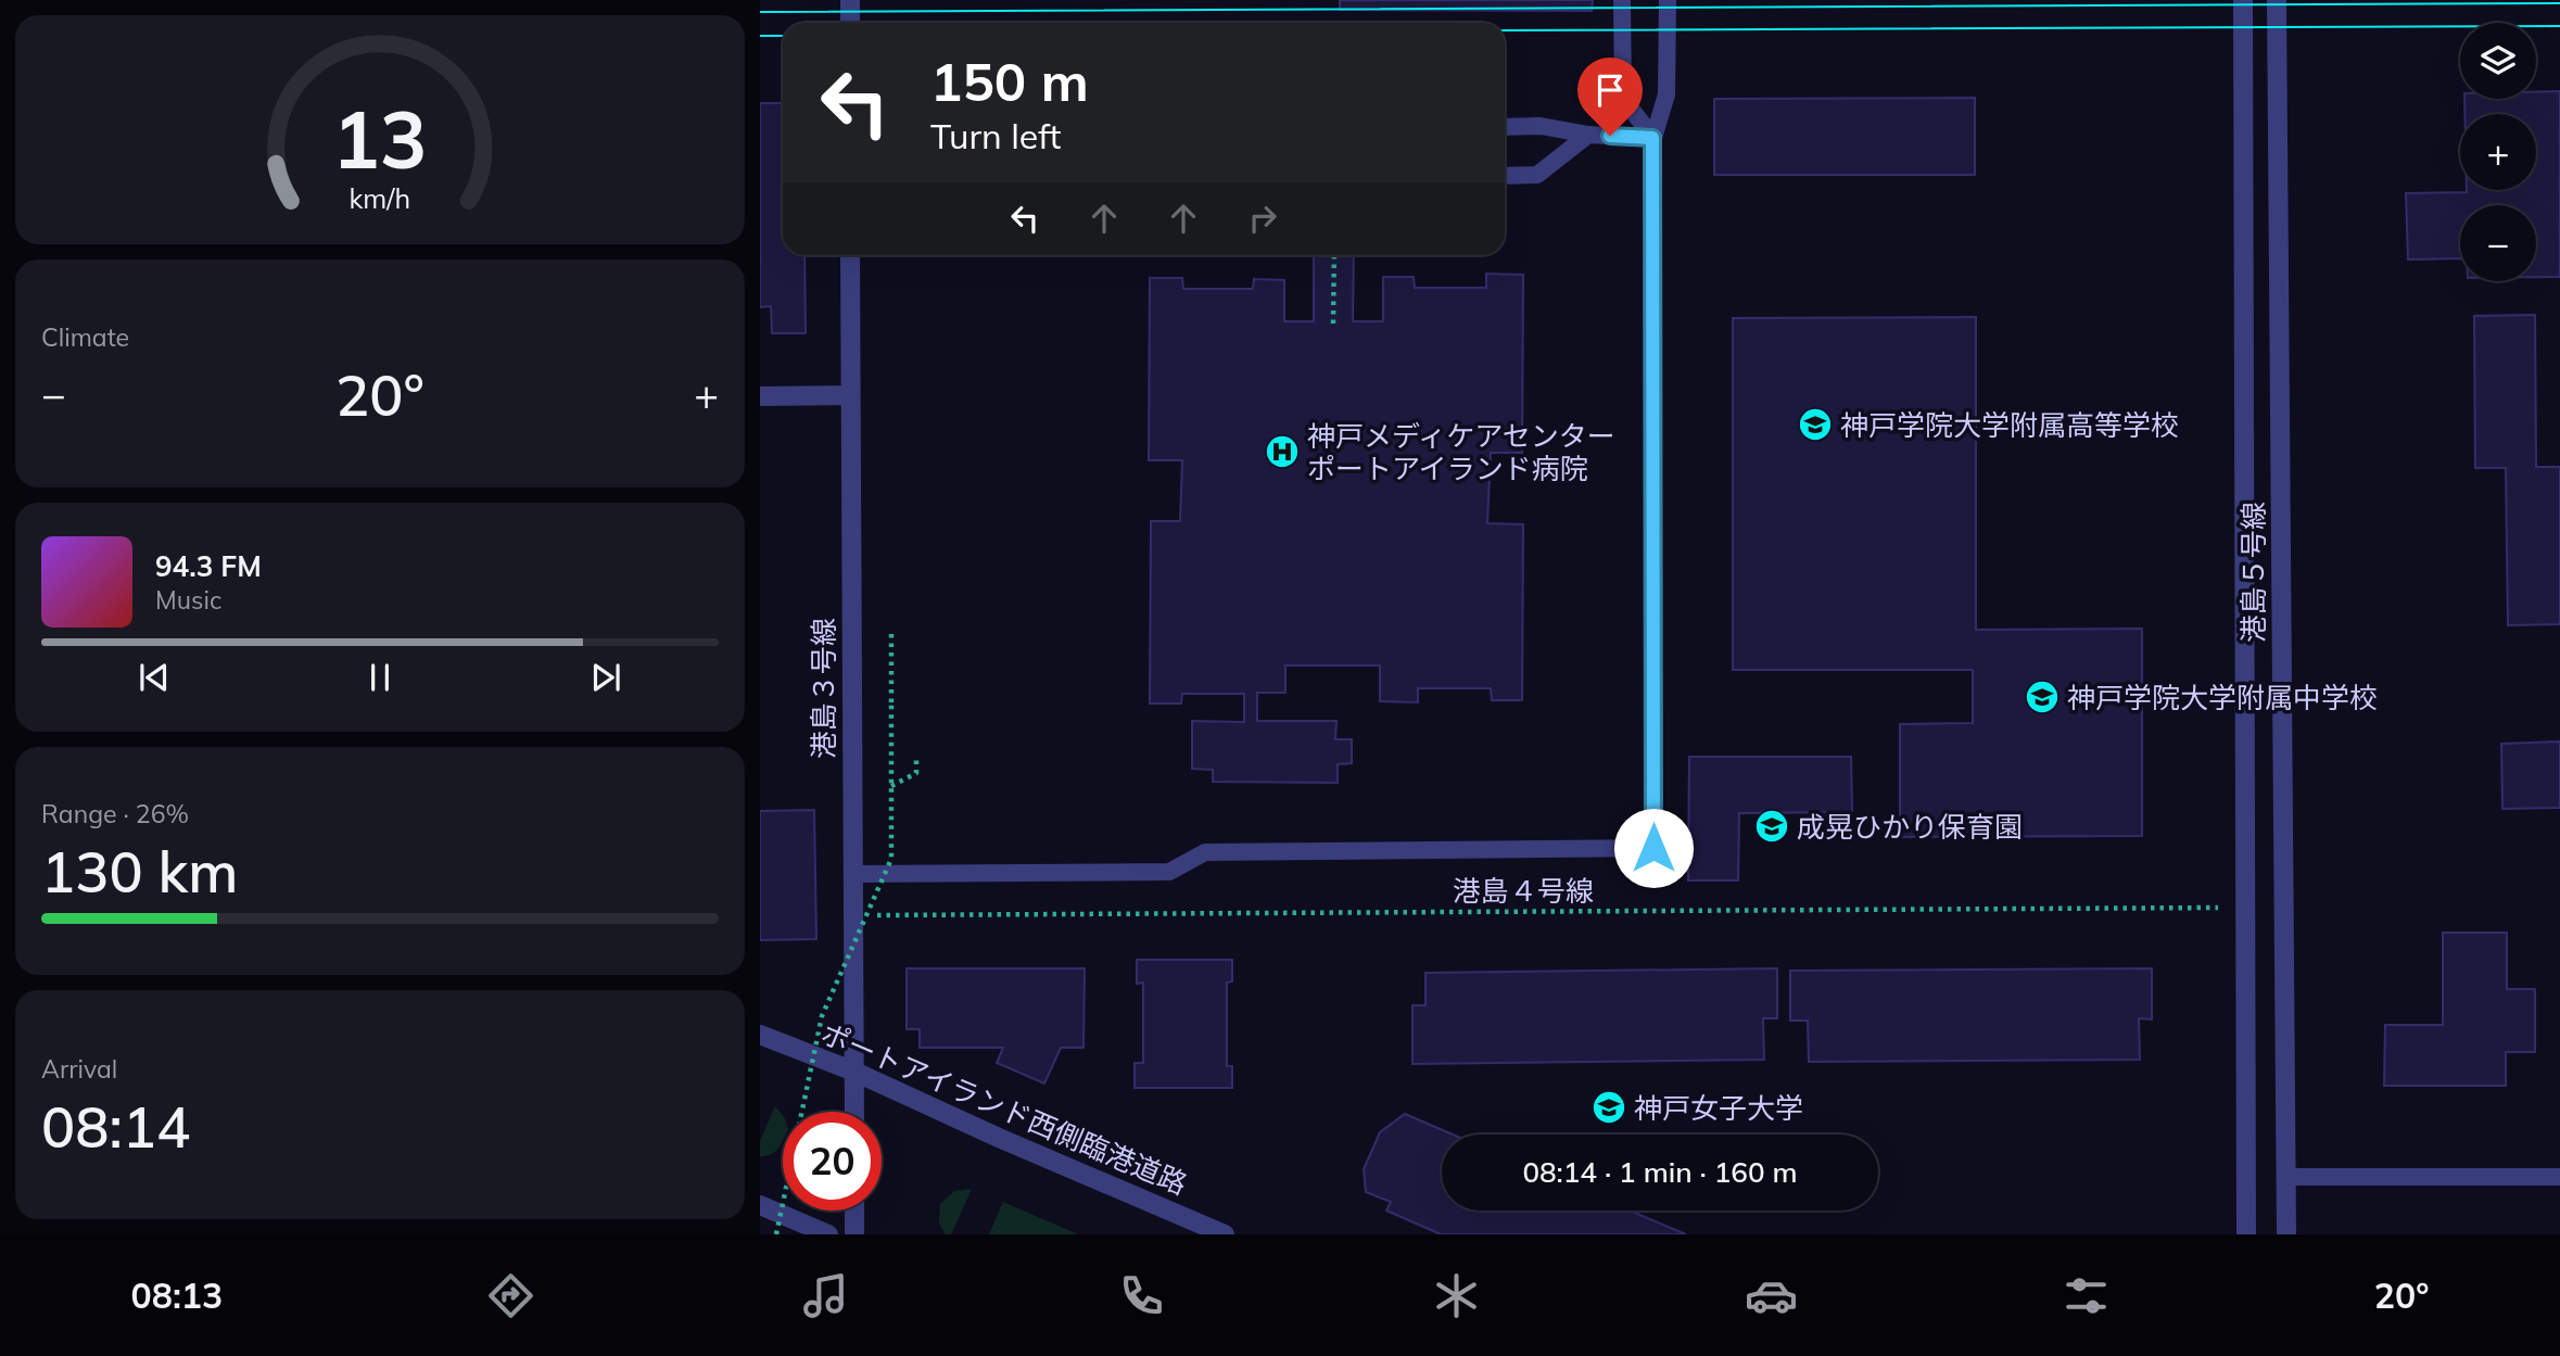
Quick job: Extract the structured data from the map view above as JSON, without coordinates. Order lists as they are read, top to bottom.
{
  "streets": {
    "street": ["港島５号線", "港島３号線", "ポートアイランド西側臨港道路"],
    "path": ["港島４号線"]
  },
  "crossings": [
    ["港島３号線", "ポートアイランド西側臨港道路"]
  ],
  "places": {
    "school or university": [
      "神戸学院大学附属高等学校",
      "神戸学院大学附属中学校",
      "成晃ひかり保育園",
      "神戸女子大学"
    ],
    "hospital": ["神戸メディケアセンター ポートアイランド病院"]
  },
  "page": {
    "map_buttons": ["+", "−"],
    "turn": ["150 m", "Turn left"],
    "tile": [
      "Climate",
      ["Range · 26%", "130 km"],
      ["Arrival", "08:14"]
    ],
    "heat": ["−", "20°", "+"],
    "song": ["94.3 FM", "Music"],
    "limit": "20",
    "trip": "08:14 · 1 min · 160 m",
    "tabs": ["08:13", "20°"],
    "gauge": ["13", "km/h"]
  }
}
